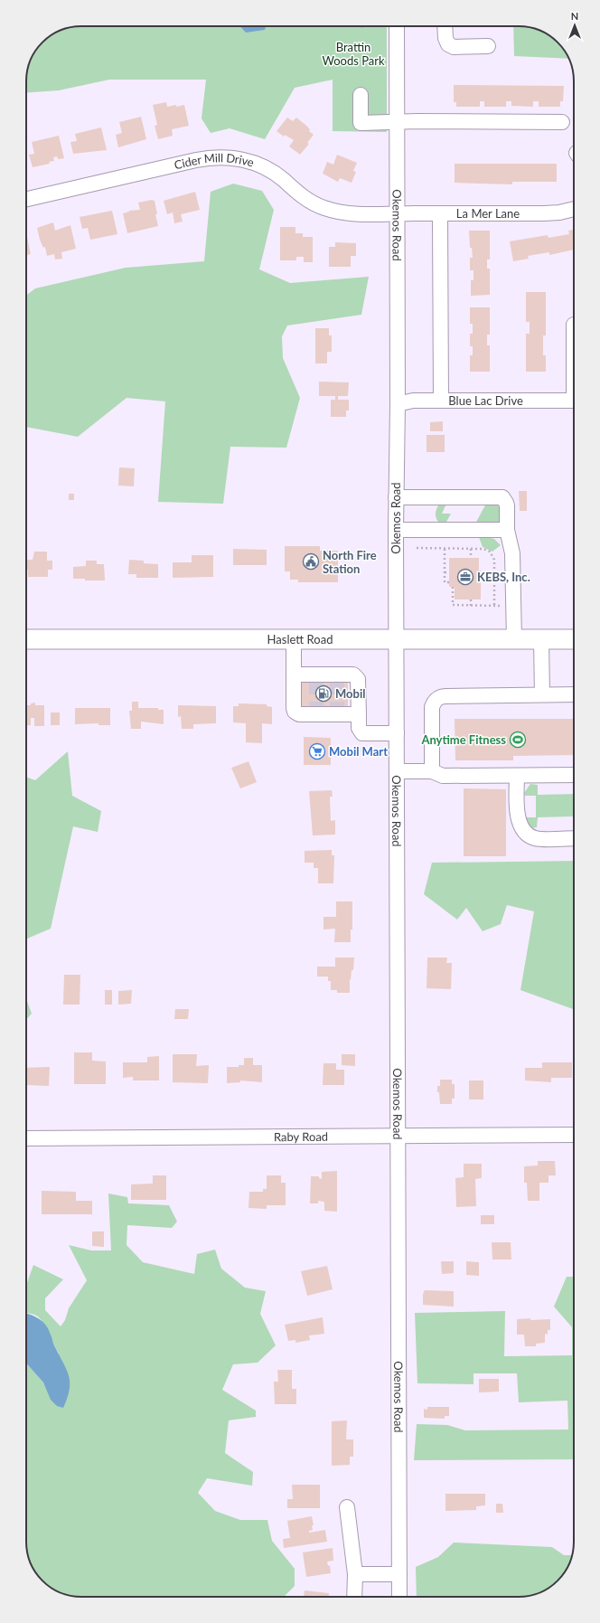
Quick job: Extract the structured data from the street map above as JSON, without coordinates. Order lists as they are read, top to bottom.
{
  "streets": {
    "main road": ["Haslett Road"],
    "street": [
      "Cider Mill Drive",
      "La Mer Lane",
      "Okemos Road",
      "Blue Lac Drive",
      "Raby Road"
    ]
  },
  "crossings": [
    ["Cider Mill Drive", "La Mer Lane"],
    ["Cider Mill Drive", "Okemos Road"],
    ["La Mer Lane", "Okemos Road"],
    ["Okemos Road", "Blue Lac Drive"],
    ["Okemos Road", "Haslett Road"],
    ["Okemos Road", "Raby Road"]
  ],
  "parks": ["Brattin Woods Park"],
  "places": {
    "public building": ["North Fire Station"],
    "office": ["KEBS, Inc."],
    "fuel station": ["Mobil"],
    "sports": ["Anytime Fitness"],
    "supermarket": ["Mobil Mart"]
  },
  "north": "top"
}
